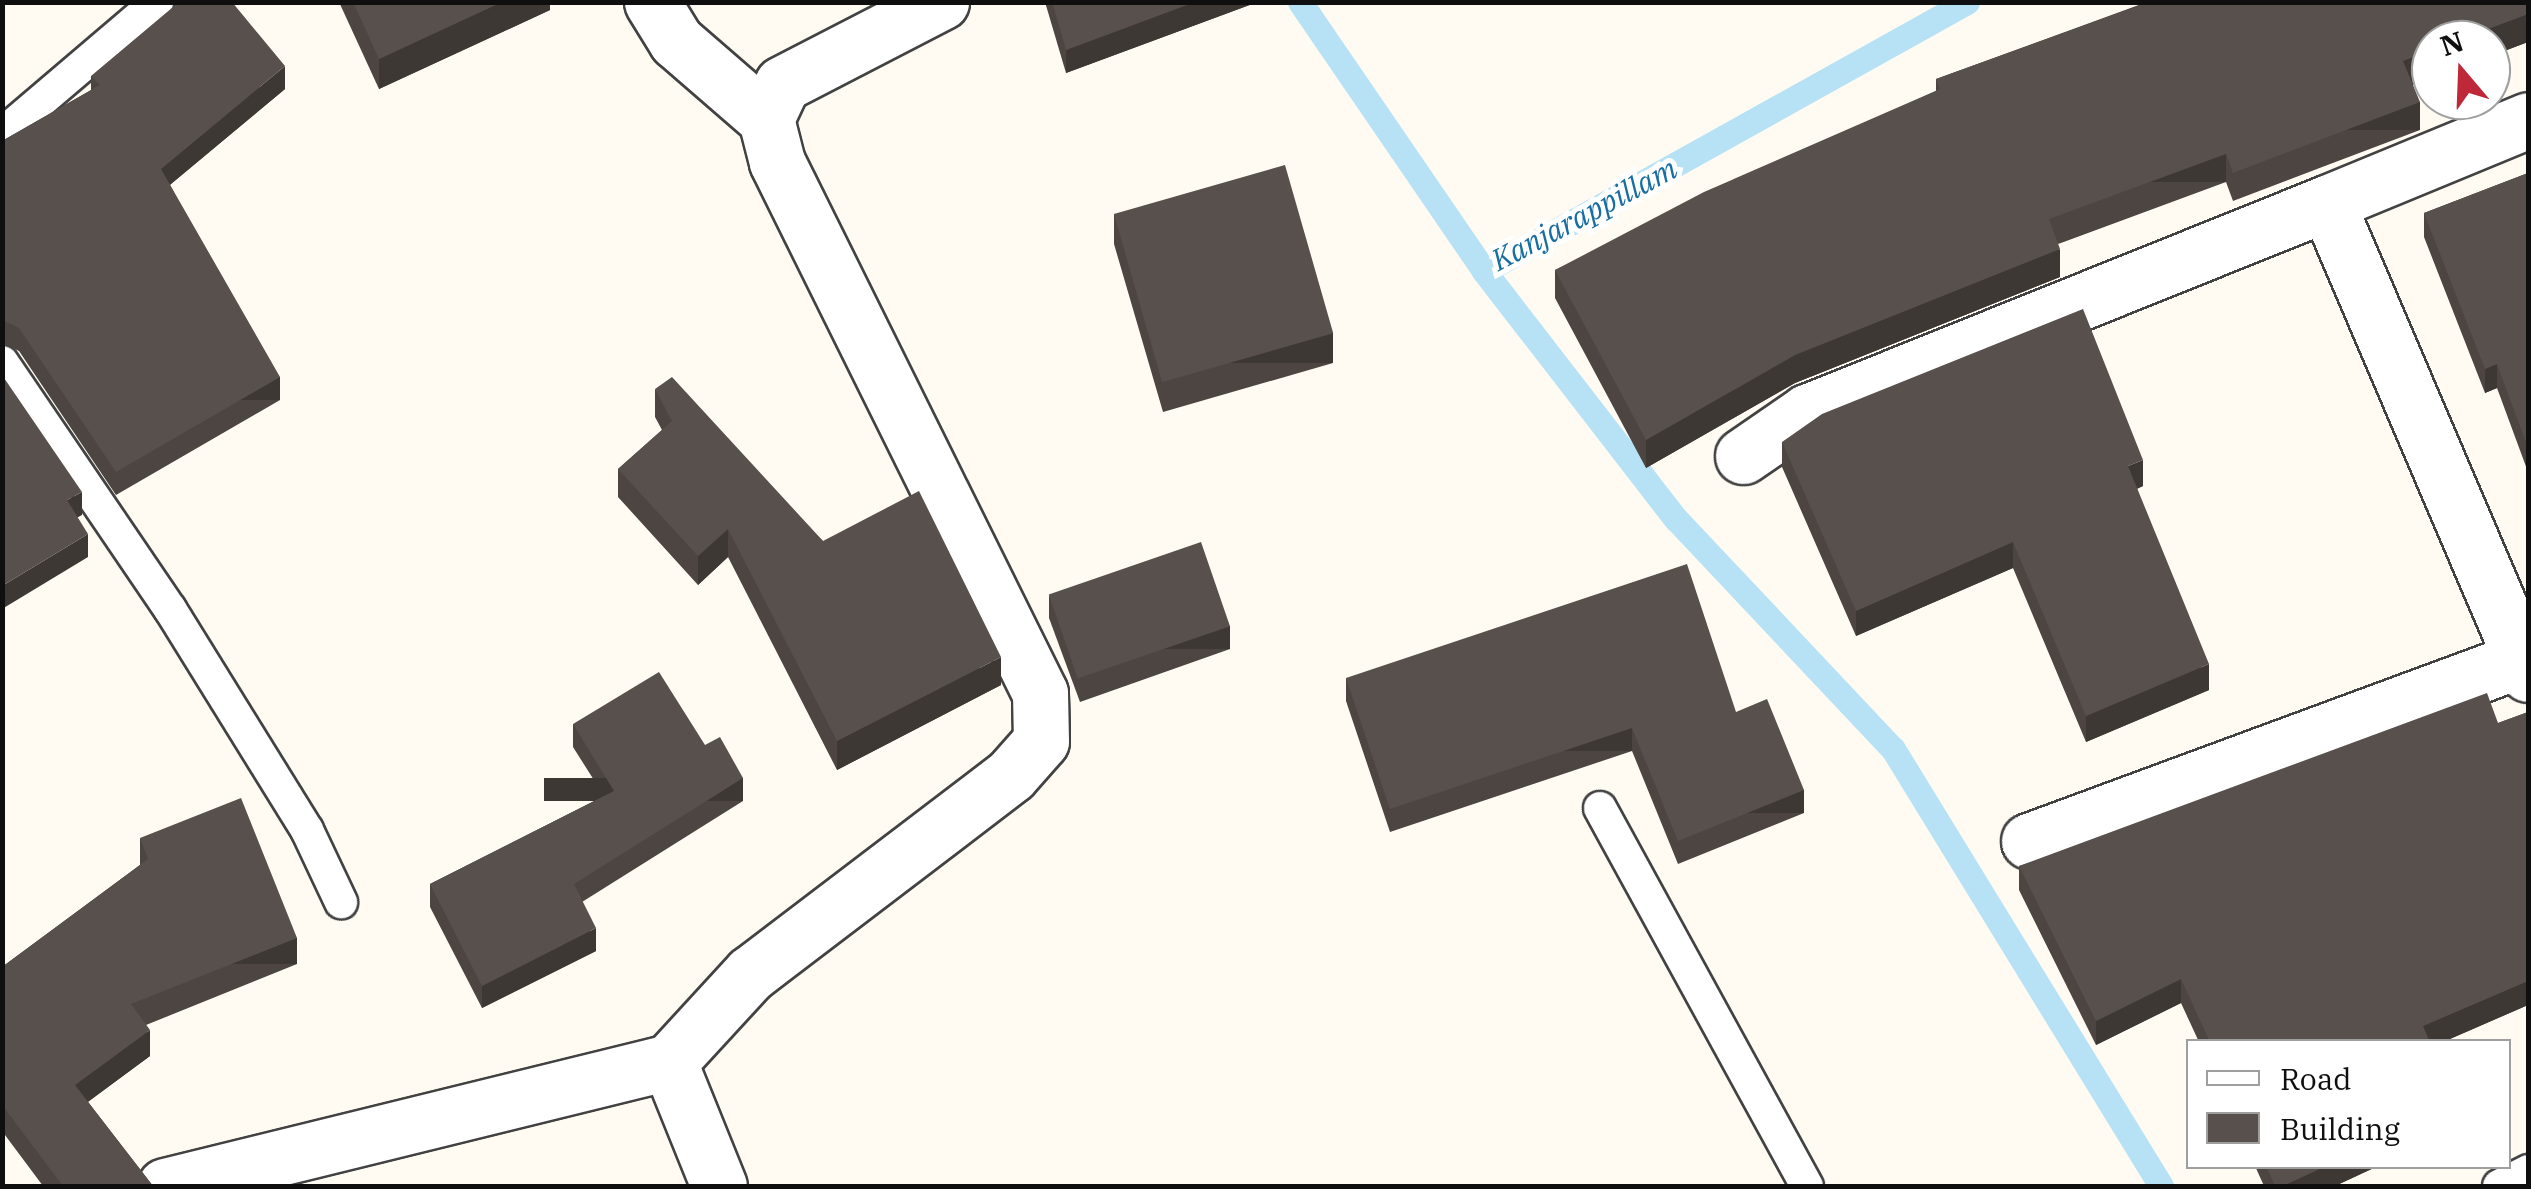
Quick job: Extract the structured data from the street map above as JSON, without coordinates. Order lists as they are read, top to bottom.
{
  "water": ["Kanjarappillam"],
  "legend": ["Road", "Building"],
  "north": "top"
}
